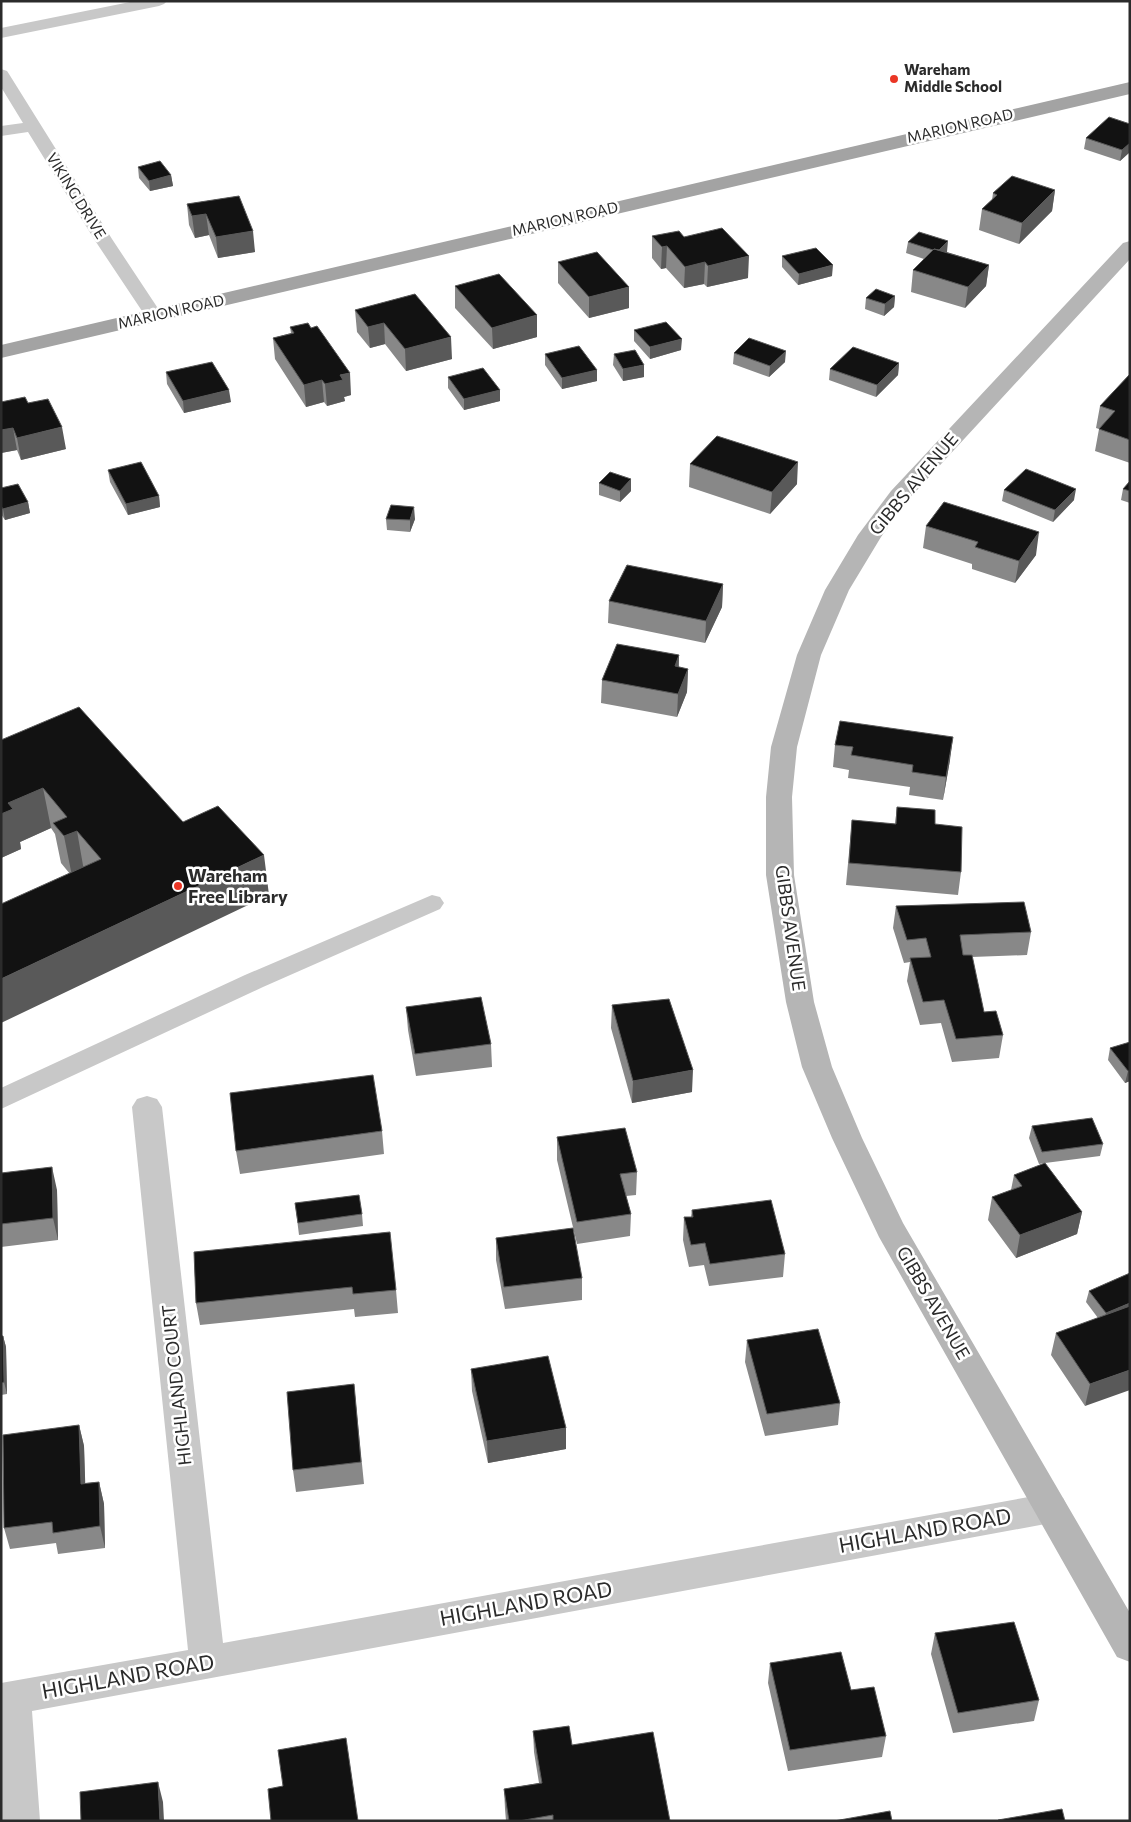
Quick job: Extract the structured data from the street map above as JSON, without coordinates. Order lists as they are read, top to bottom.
{
  "streets": {
    "main road": ["MARION ROAD", "GIBBS AVENUE"],
    "street": ["HIGHLAND COURT", "HIGHLAND ROAD"],
    "lane": ["VIKING DRIVE"]
  },
  "crossings": [
    ["MARION ROAD", "VIKING DRIVE"],
    ["GIBBS AVENUE", "HIGHLAND ROAD"],
    ["HIGHLAND COURT", "HIGHLAND ROAD"]
  ],
  "places": ["Wareham Middle School", "Wareham Free Library"]
}
